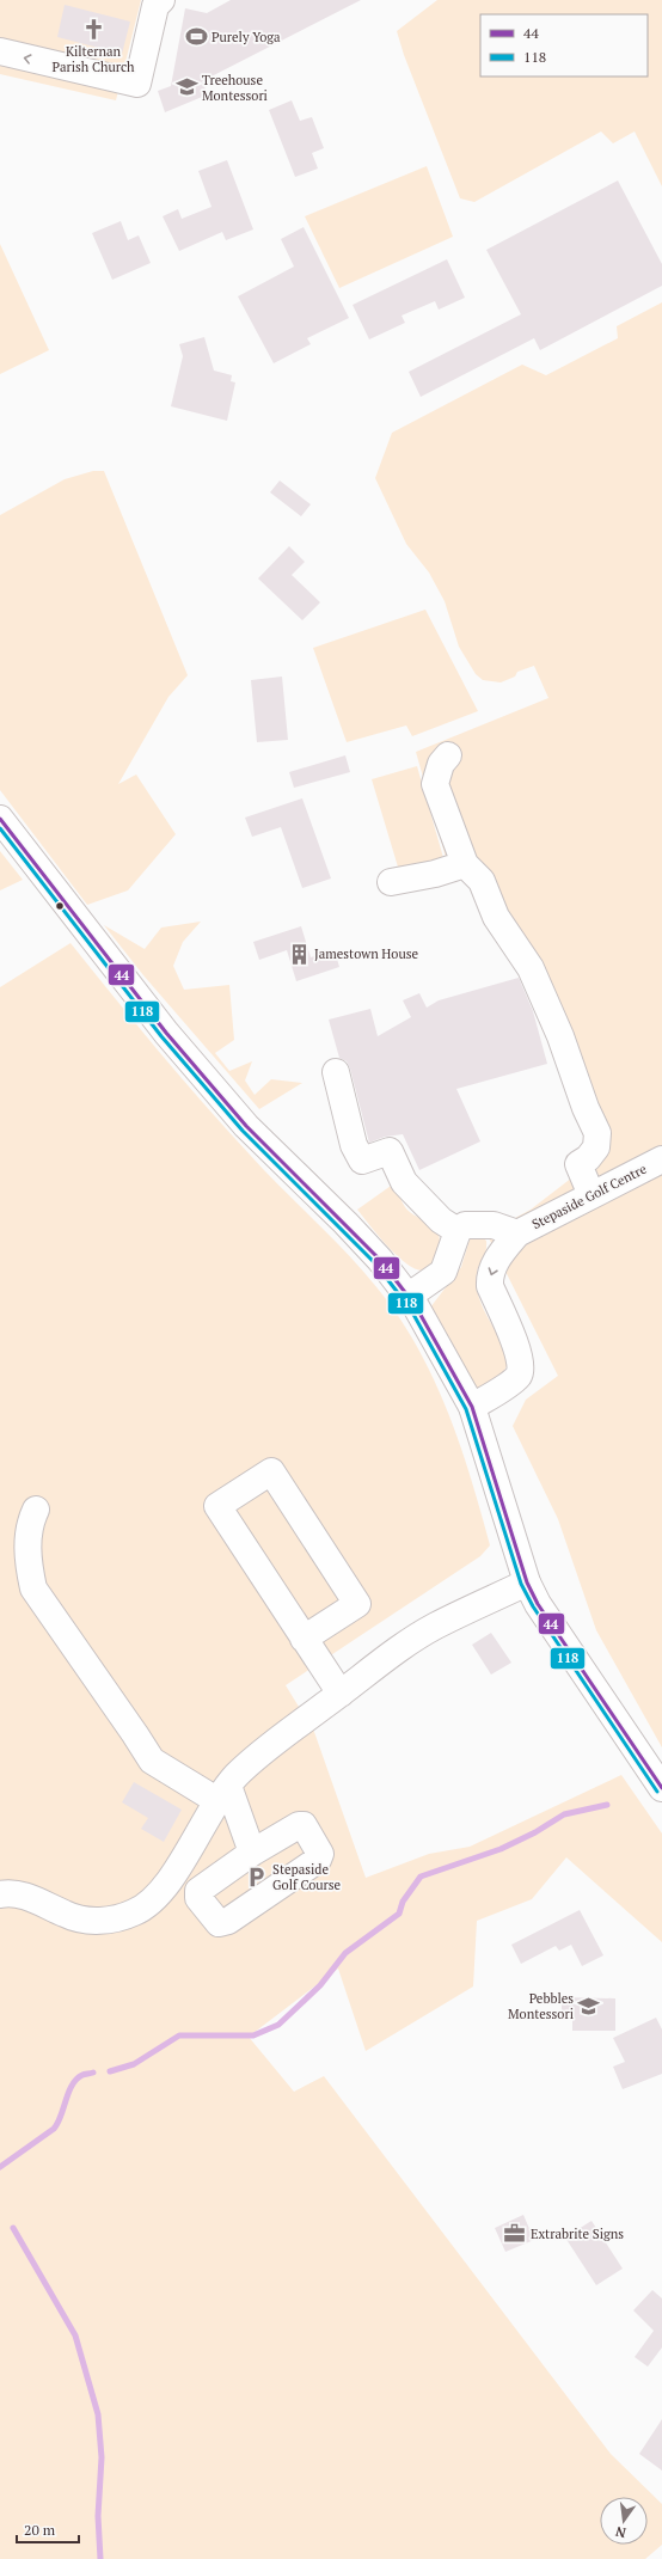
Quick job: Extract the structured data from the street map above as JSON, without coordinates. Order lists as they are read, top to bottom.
{
  "streets": {
    "main road": ["Stepaside Golf Centre"]
  },
  "places": {
    "church": ["Kilternan Parish Church"],
    "sports": ["Purely Yoga"],
    "school or university": ["Treehouse Montessori", "Pebbles Montessori"],
    "building": ["Jamestown House"],
    "parking": ["Stepaside Golf Course"],
    "office": ["Extrabrite Signs"]
  },
  "lines": ["transit line 44", "transit line 118"],
  "legend": ["44", "118"],
  "scale_bar": "20 m",
  "north": "bottom"
}
